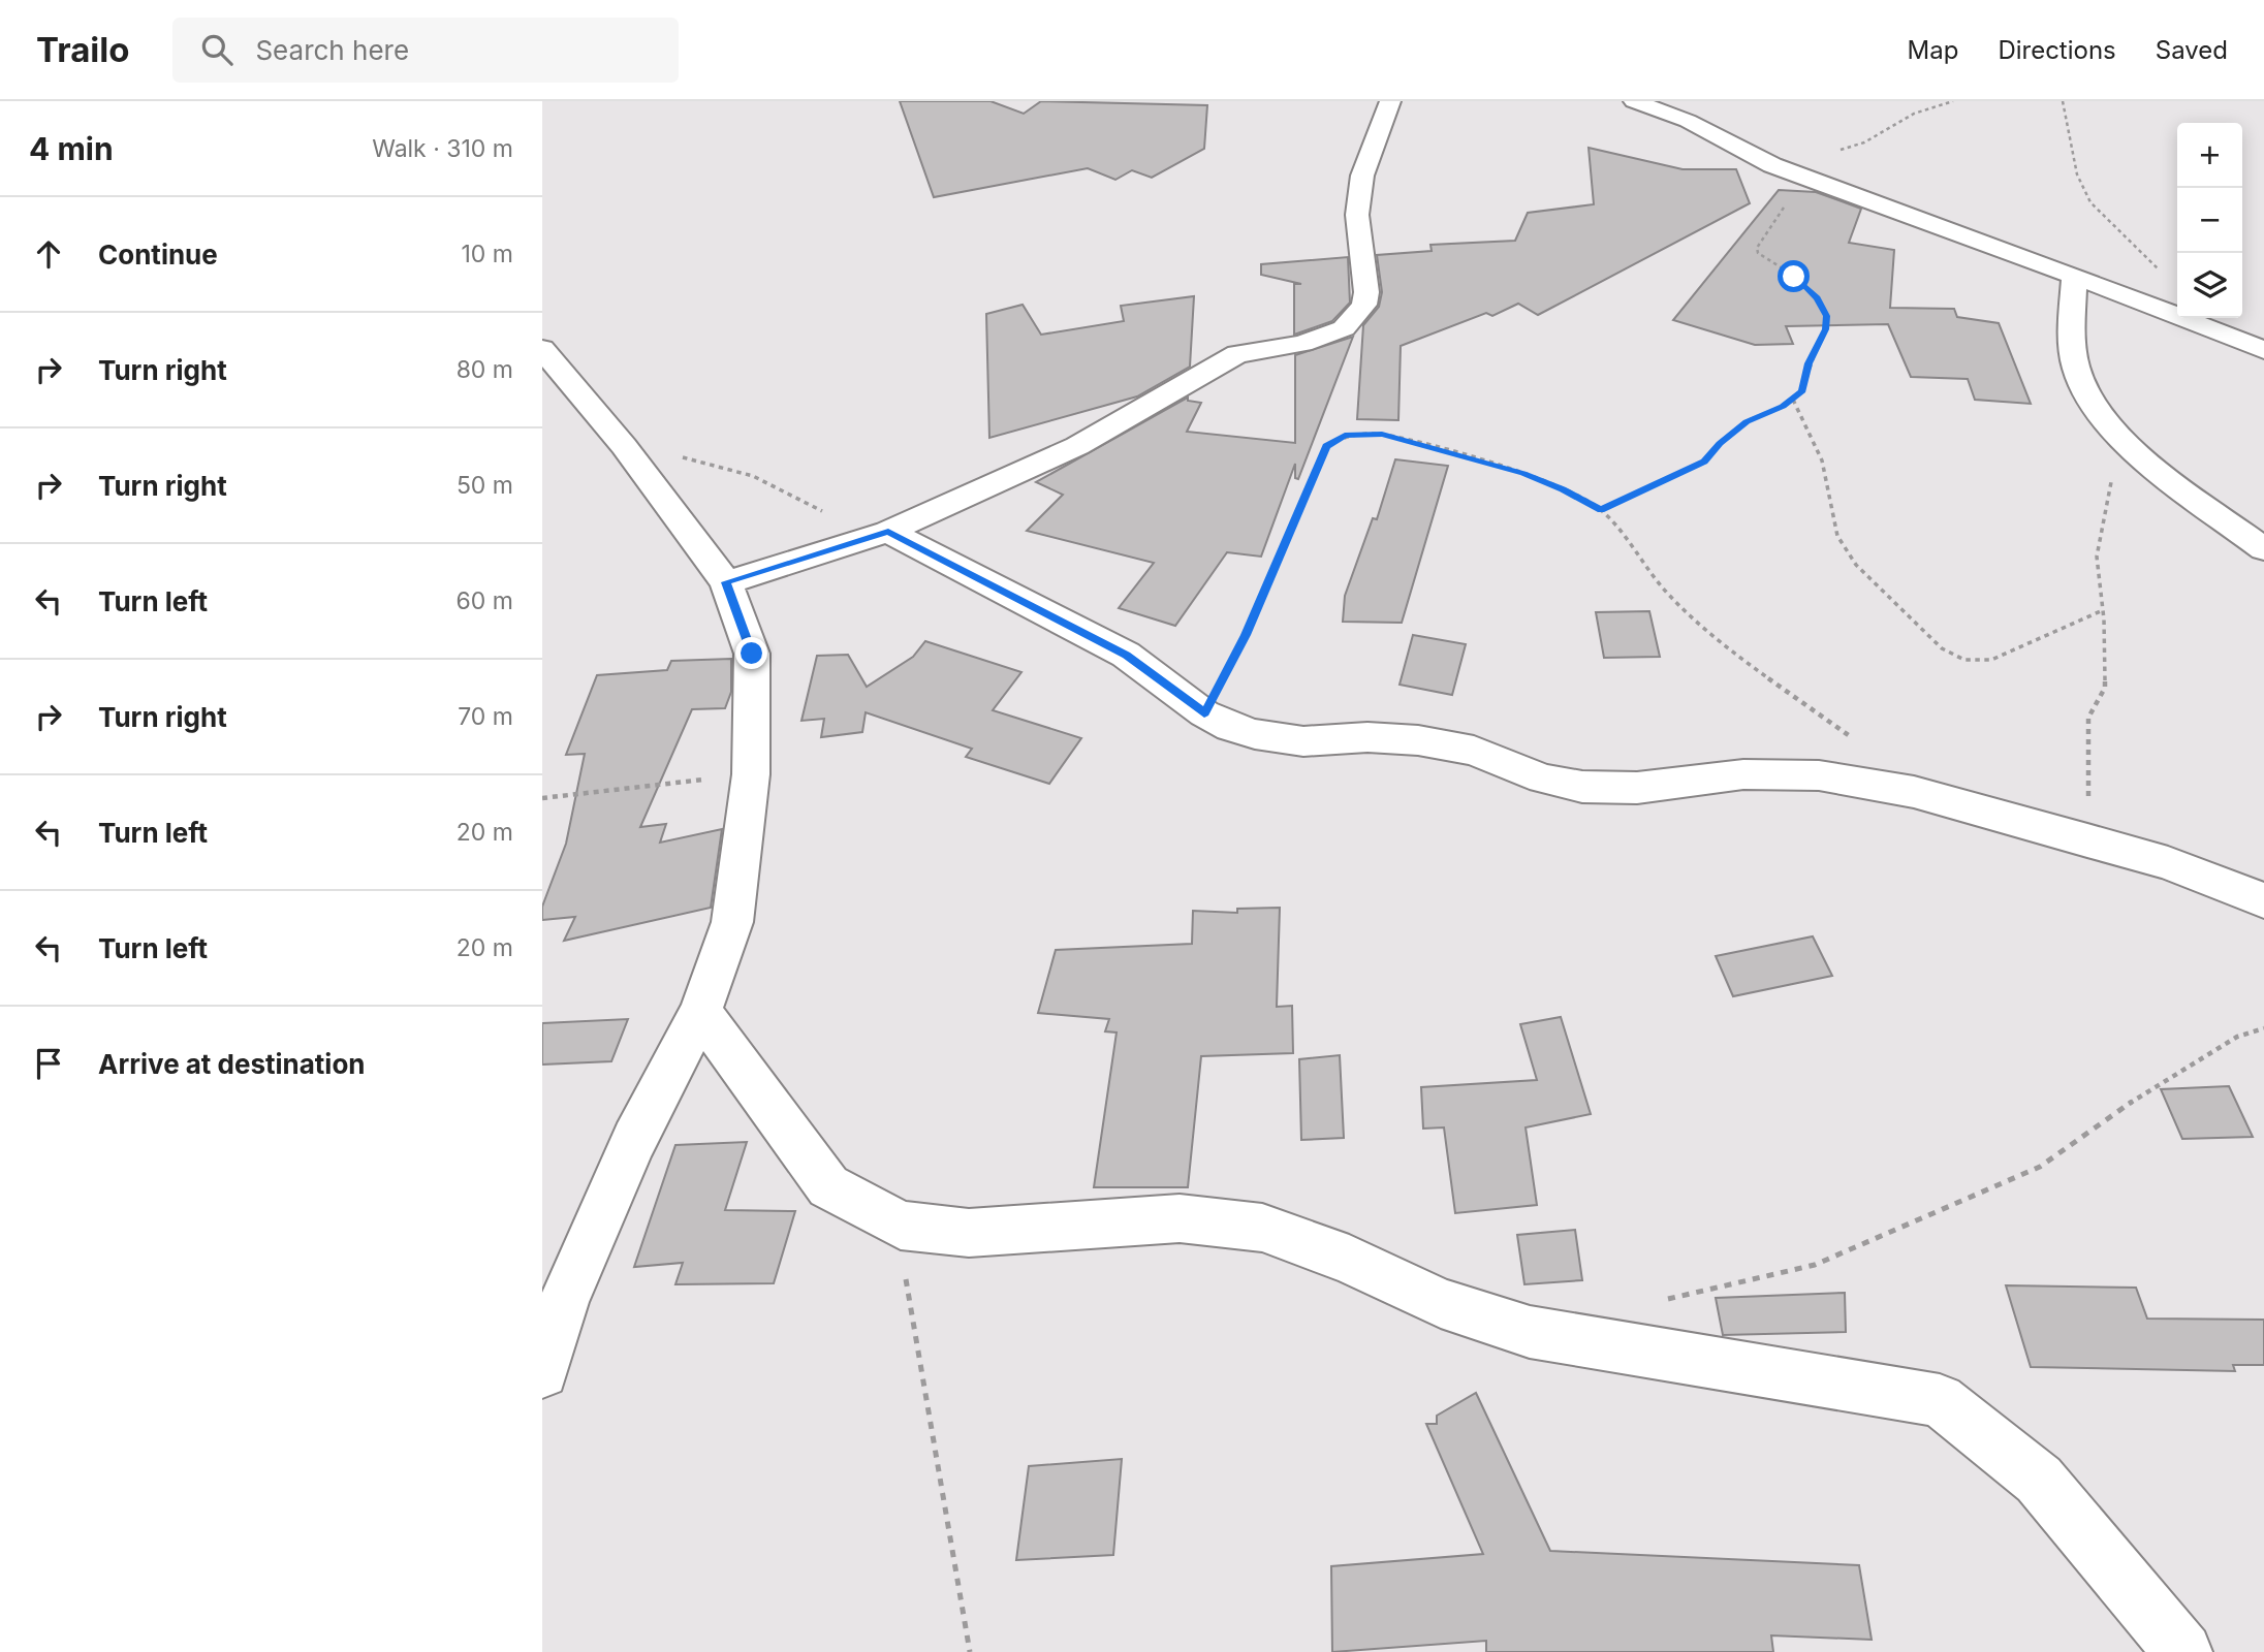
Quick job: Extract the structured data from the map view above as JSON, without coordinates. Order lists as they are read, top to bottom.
{
  "page": {
    "header": "Trailo",
    "search": "Search here",
    "nav": ["Map", "Directions", "Saved"],
    "heading": ["4 min", "Walk · 310 m"],
    "map_buttons": ["+", "−"],
    "list": [
      ["Continue", "10 m"],
      ["Turn right", "80 m"],
      ["Turn right", "50 m"],
      ["Turn left", "60 m"],
      ["Turn right", "70 m"],
      ["Turn left", "20 m"],
      ["Turn left", "20 m"],
      "Arrive at destination"
    ]
  }
}
